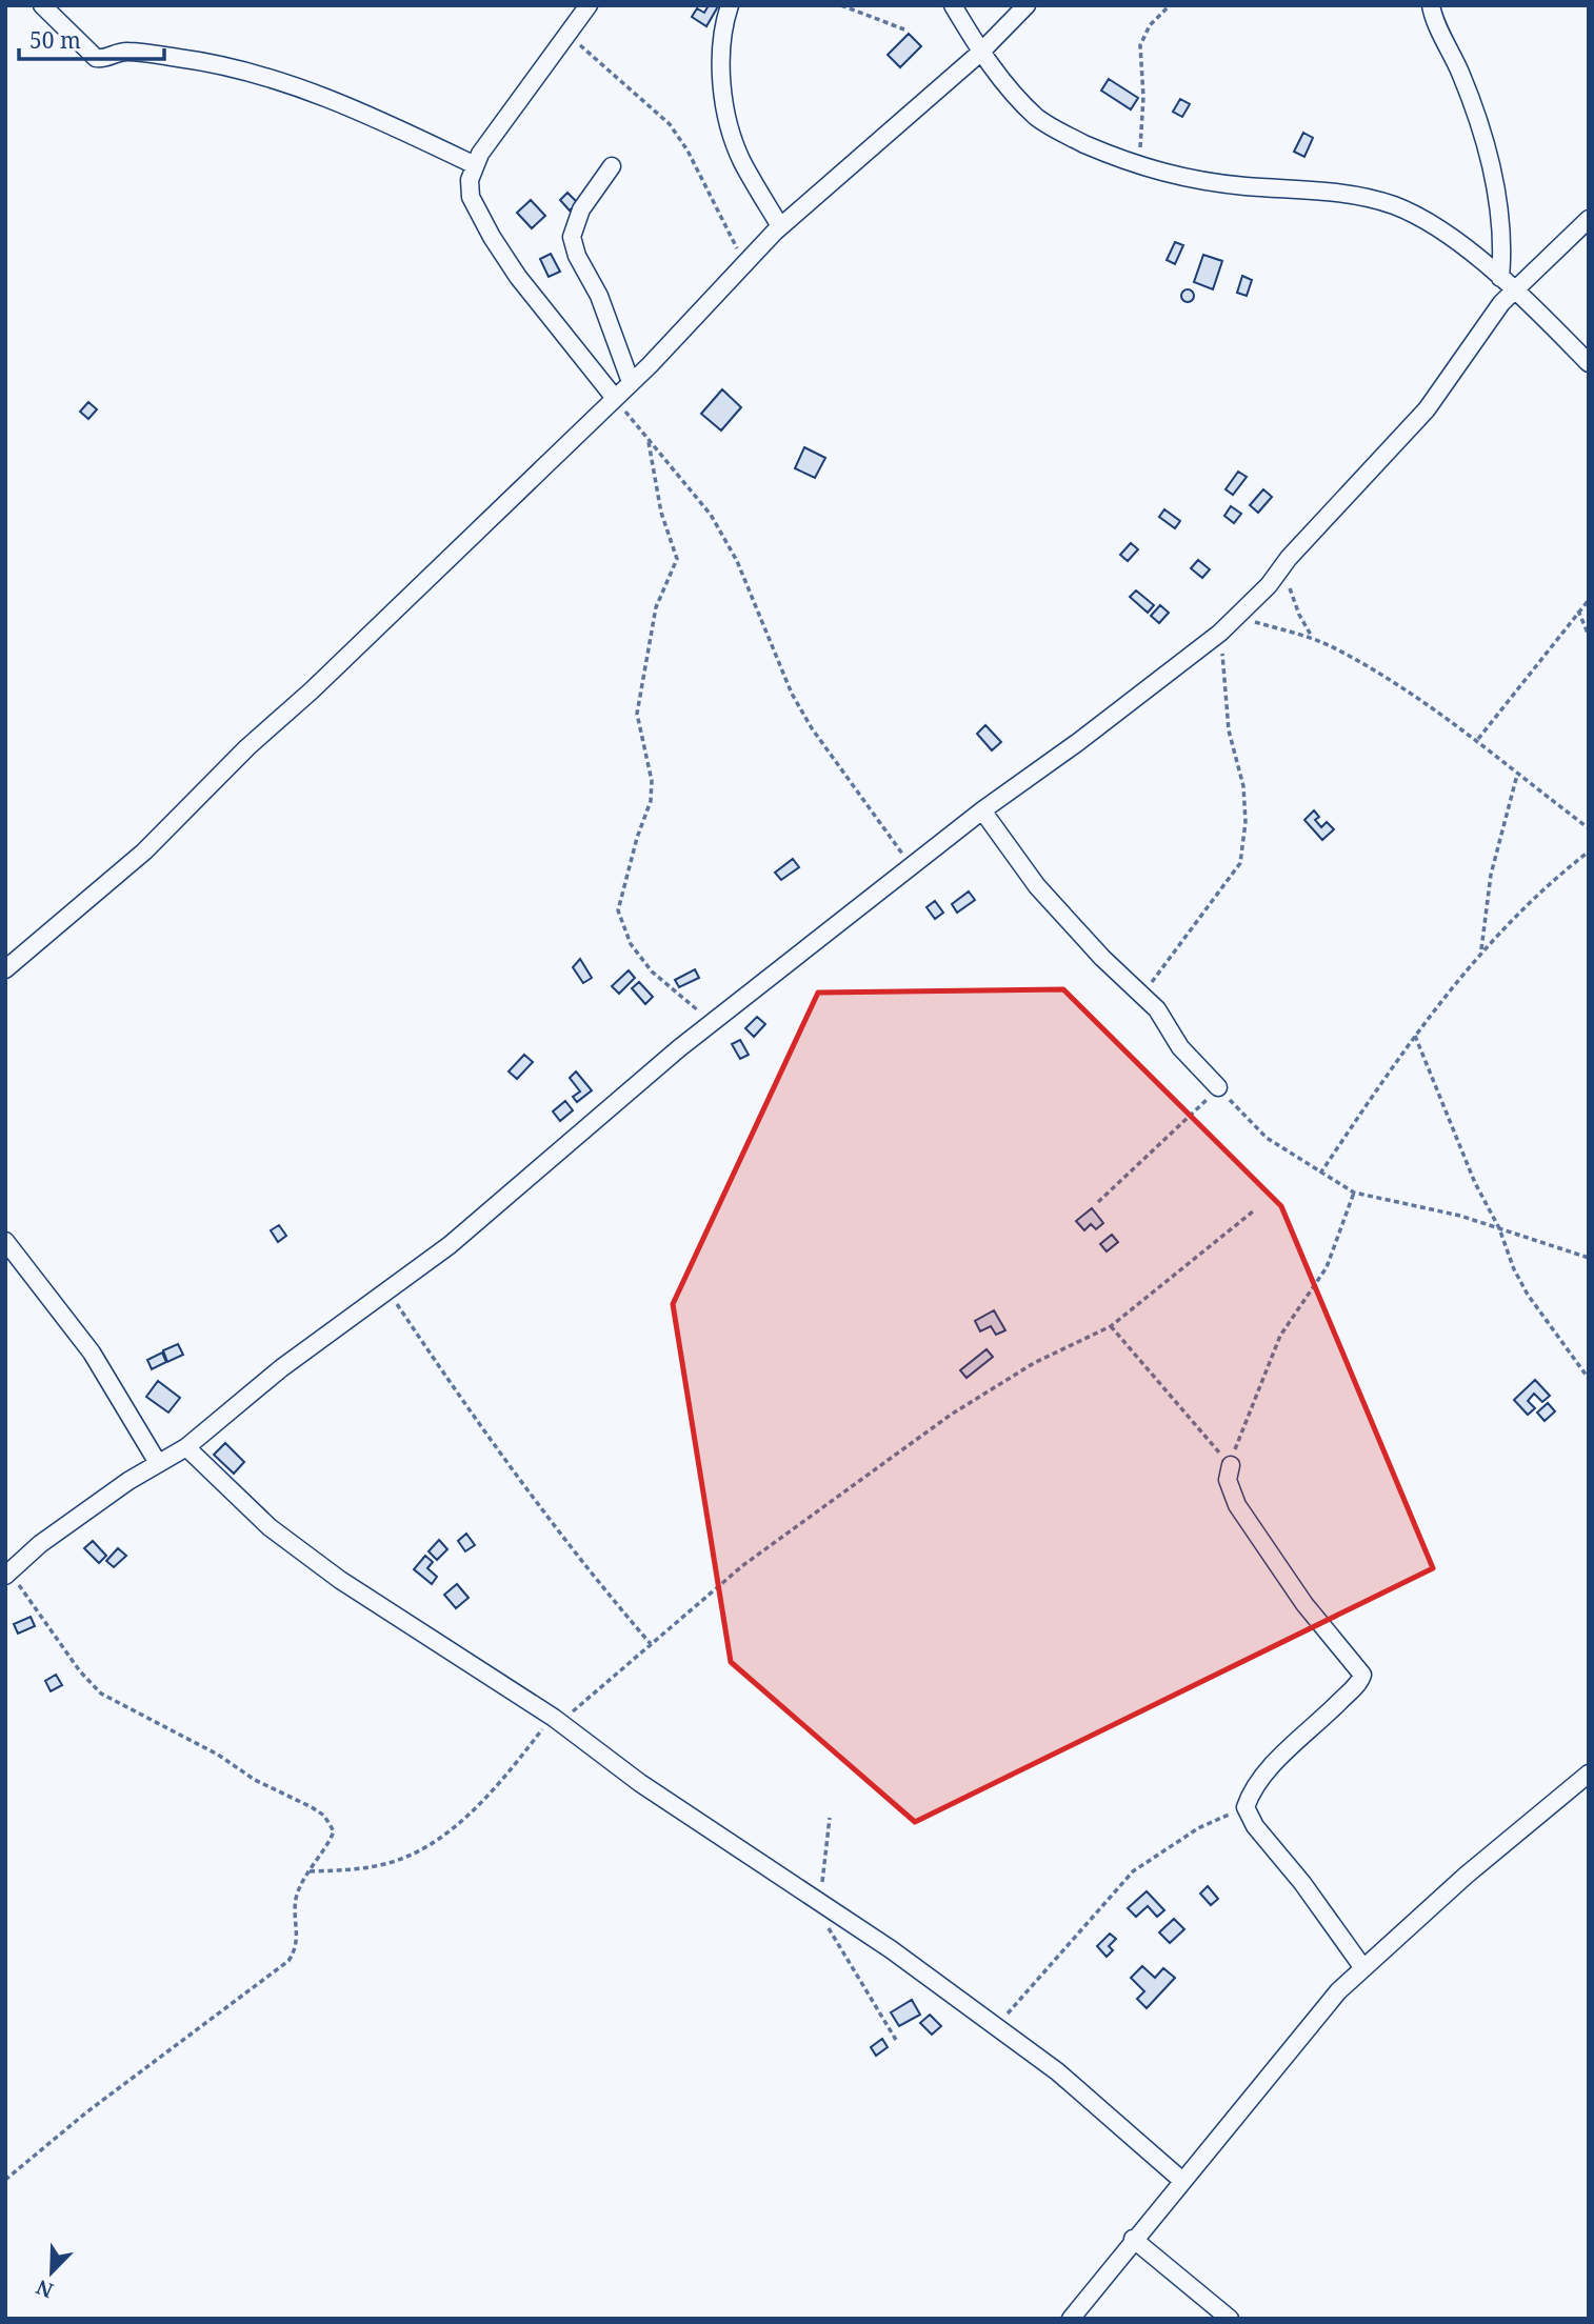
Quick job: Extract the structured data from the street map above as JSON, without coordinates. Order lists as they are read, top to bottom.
{
  "scale_bar": "50 m",
  "north": "bottom left"
}
